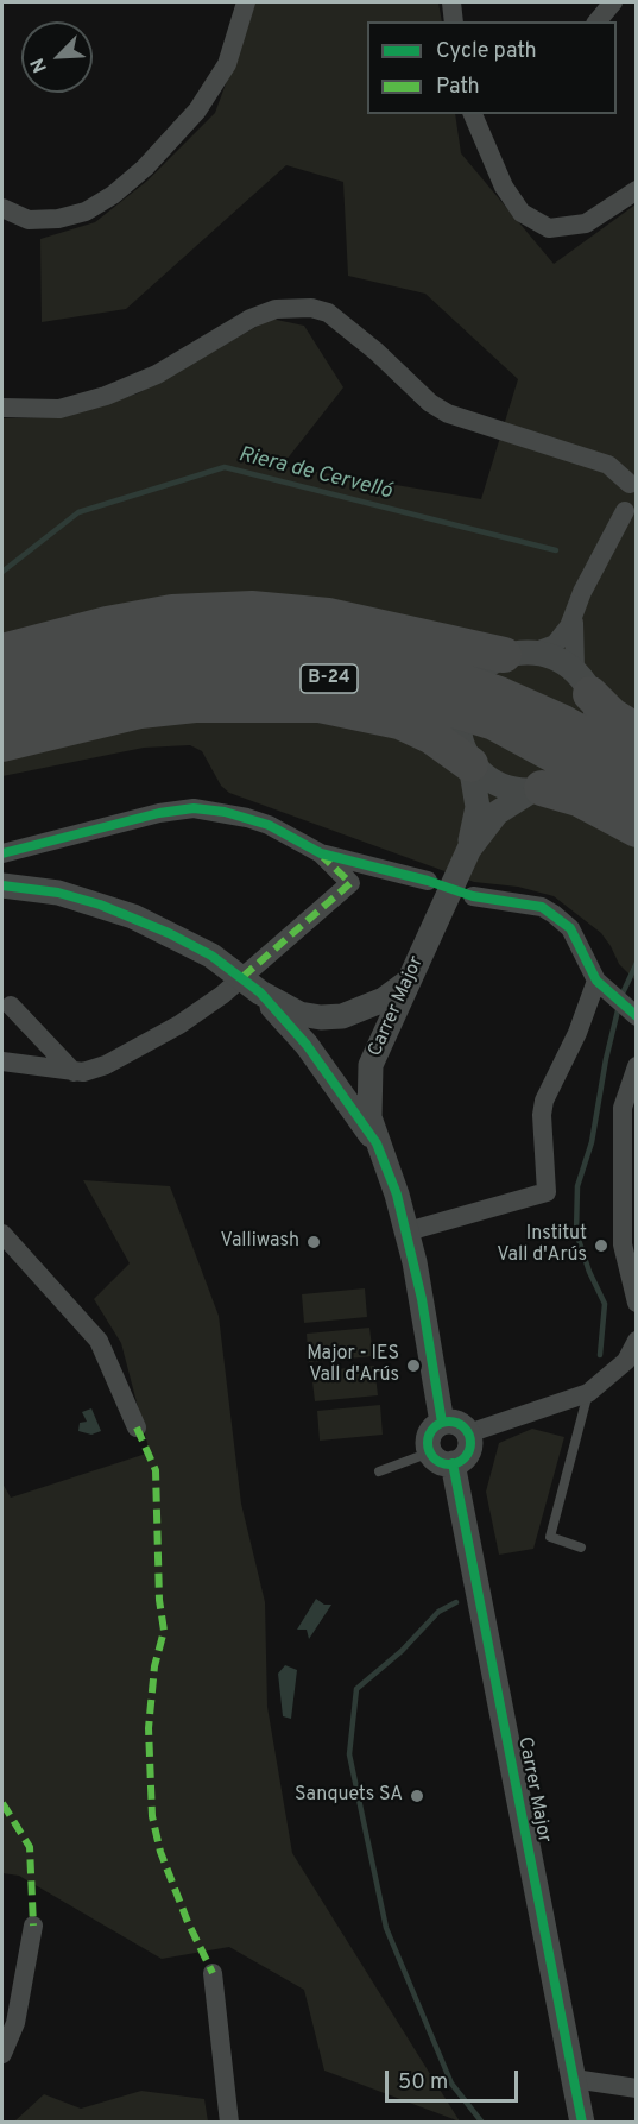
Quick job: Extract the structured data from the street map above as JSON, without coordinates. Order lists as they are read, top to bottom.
{
  "streets": {
    "highway": ["B-24"],
    "street": ["Carrer Major"]
  },
  "water": ["Riera de Cervelló"],
  "places": [
    "Valliwash",
    "Institut Vall d'Arús",
    "Major - IES Vall d'Arús",
    "Sanquets SA"
  ],
  "legend": ["Cycle path", "Path"],
  "scale_bar": "50 m",
  "north": "bottom left"
}
